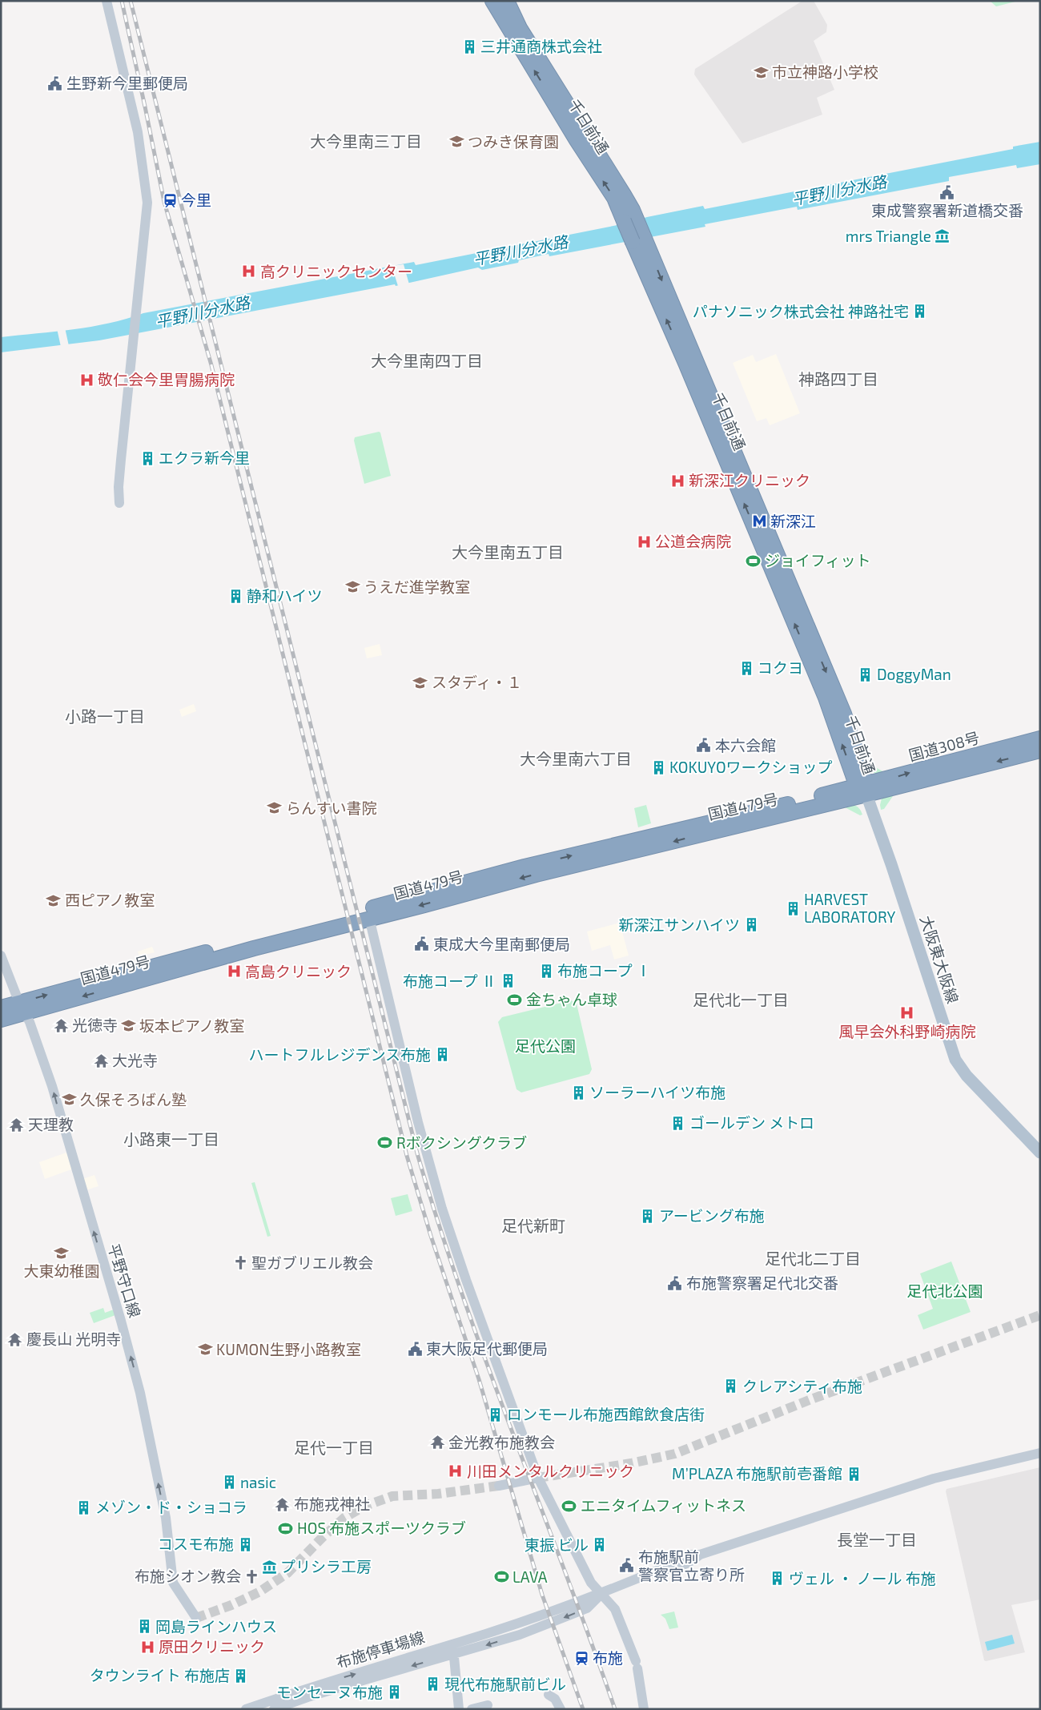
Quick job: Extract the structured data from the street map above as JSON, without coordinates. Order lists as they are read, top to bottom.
{
  "streets": {
    "highway": ["千日前通", "国道308号", "国道479号"],
    "main road": ["大阪東大阪線"],
    "street": ["平野守口線", "布施停車場線"]
  },
  "crossings": [
    ["千日前通", "国道308号"],
    ["千日前通", "国道479号"],
    ["千日前通", "大阪東大阪線"],
    ["国道308号", "国道479号"],
    ["国道308号", "大阪東大阪線"],
    ["国道479号", "大阪東大阪線"],
    ["国道479号", "平野守口線"]
  ],
  "one_way": ["平野守口線"],
  "districts": [
    "大今里南三丁目",
    "大今里南四丁目",
    "神路四丁目",
    "大今里南五丁目",
    "小路一丁目",
    "大今里南六丁目",
    "足代北一丁目",
    "小路東一丁目",
    "足代新町",
    "足代北二丁目",
    "足代一丁目",
    "長堂一丁目"
  ],
  "water": ["平野川分水路"],
  "parks": ["足代公園", "足代北公園"],
  "places": {
    "building": [
      "三井通商株式会社",
      "パナソニック株式会社 神路社宅",
      "エクラ新今里",
      "静和ハイツ",
      "コクヨ",
      "DoggyMan",
      "KOKUYOワークショップ",
      "HARVEST LABORATORY",
      "新深江サンハイツ",
      "布施コープ Ⅰ",
      "布施コープ Ⅱ",
      "ハートフルレジデンス布施",
      "ソーラーハイツ布施",
      "ゴールデン メトロ",
      "アービング布施",
      "クレアシティ布施",
      "ロンモール布施西館飲食店街",
      "M’PLAZA 布施駅前壱番館",
      "nasic",
      "メゾン・ド・ショコラ",
      "コスモ布施",
      "東振 ビル",
      "ヴェル ・ ノール 布施",
      "岡島ラインハウス",
      "タウンライト 布施店",
      "現代布施駅前ビル",
      "モンセーヌ布施"
    ],
    "school or university": [
      "市立神路小学校",
      "つみき保育園",
      "うえだ進学教室",
      "スタディ・１",
      "らんすい書院",
      "西ピアノ教室",
      "坂本ピアノ教室",
      "久保そろばん塾",
      "大東幼稚園",
      "KUMON生野小路教室"
    ],
    "public building": [
      "生野新今里郵便局",
      "東成警察署新道橋交番",
      "本六会館",
      "東成大今里南郵便局",
      "布施警察署足代北交番",
      "東大阪足代郵便局",
      "布施駅前 警察官立寄り所"
    ],
    "station": ["今里", "布施"],
    "museum": ["mrs Triangle", "プリシラ工房"],
    "hospital": [
      "高クリニックセンター",
      "敬仁会今里胃腸病院",
      "新深江クリニック",
      "公道会病院",
      "高島クリニック",
      "風早会外科野崎病院",
      "川田メンタルクリニック",
      "原田クリニック"
    ],
    "metro station": ["新深江"],
    "sports": [
      "ジョイフィット",
      "金ちゃん卓球",
      "Rボクシングクラブ",
      "エニタイムフィットネス",
      "HOS 布施スポーツクラブ",
      "LAVA"
    ],
    "temple": [
      "光徳寺",
      "大光寺",
      "天理教",
      "慶長山 光明寺",
      "金光教布施教会",
      "布施戎神社"
    ],
    "church": ["聖ガブリエル教会", "布施シオン教会"]
  }
}
